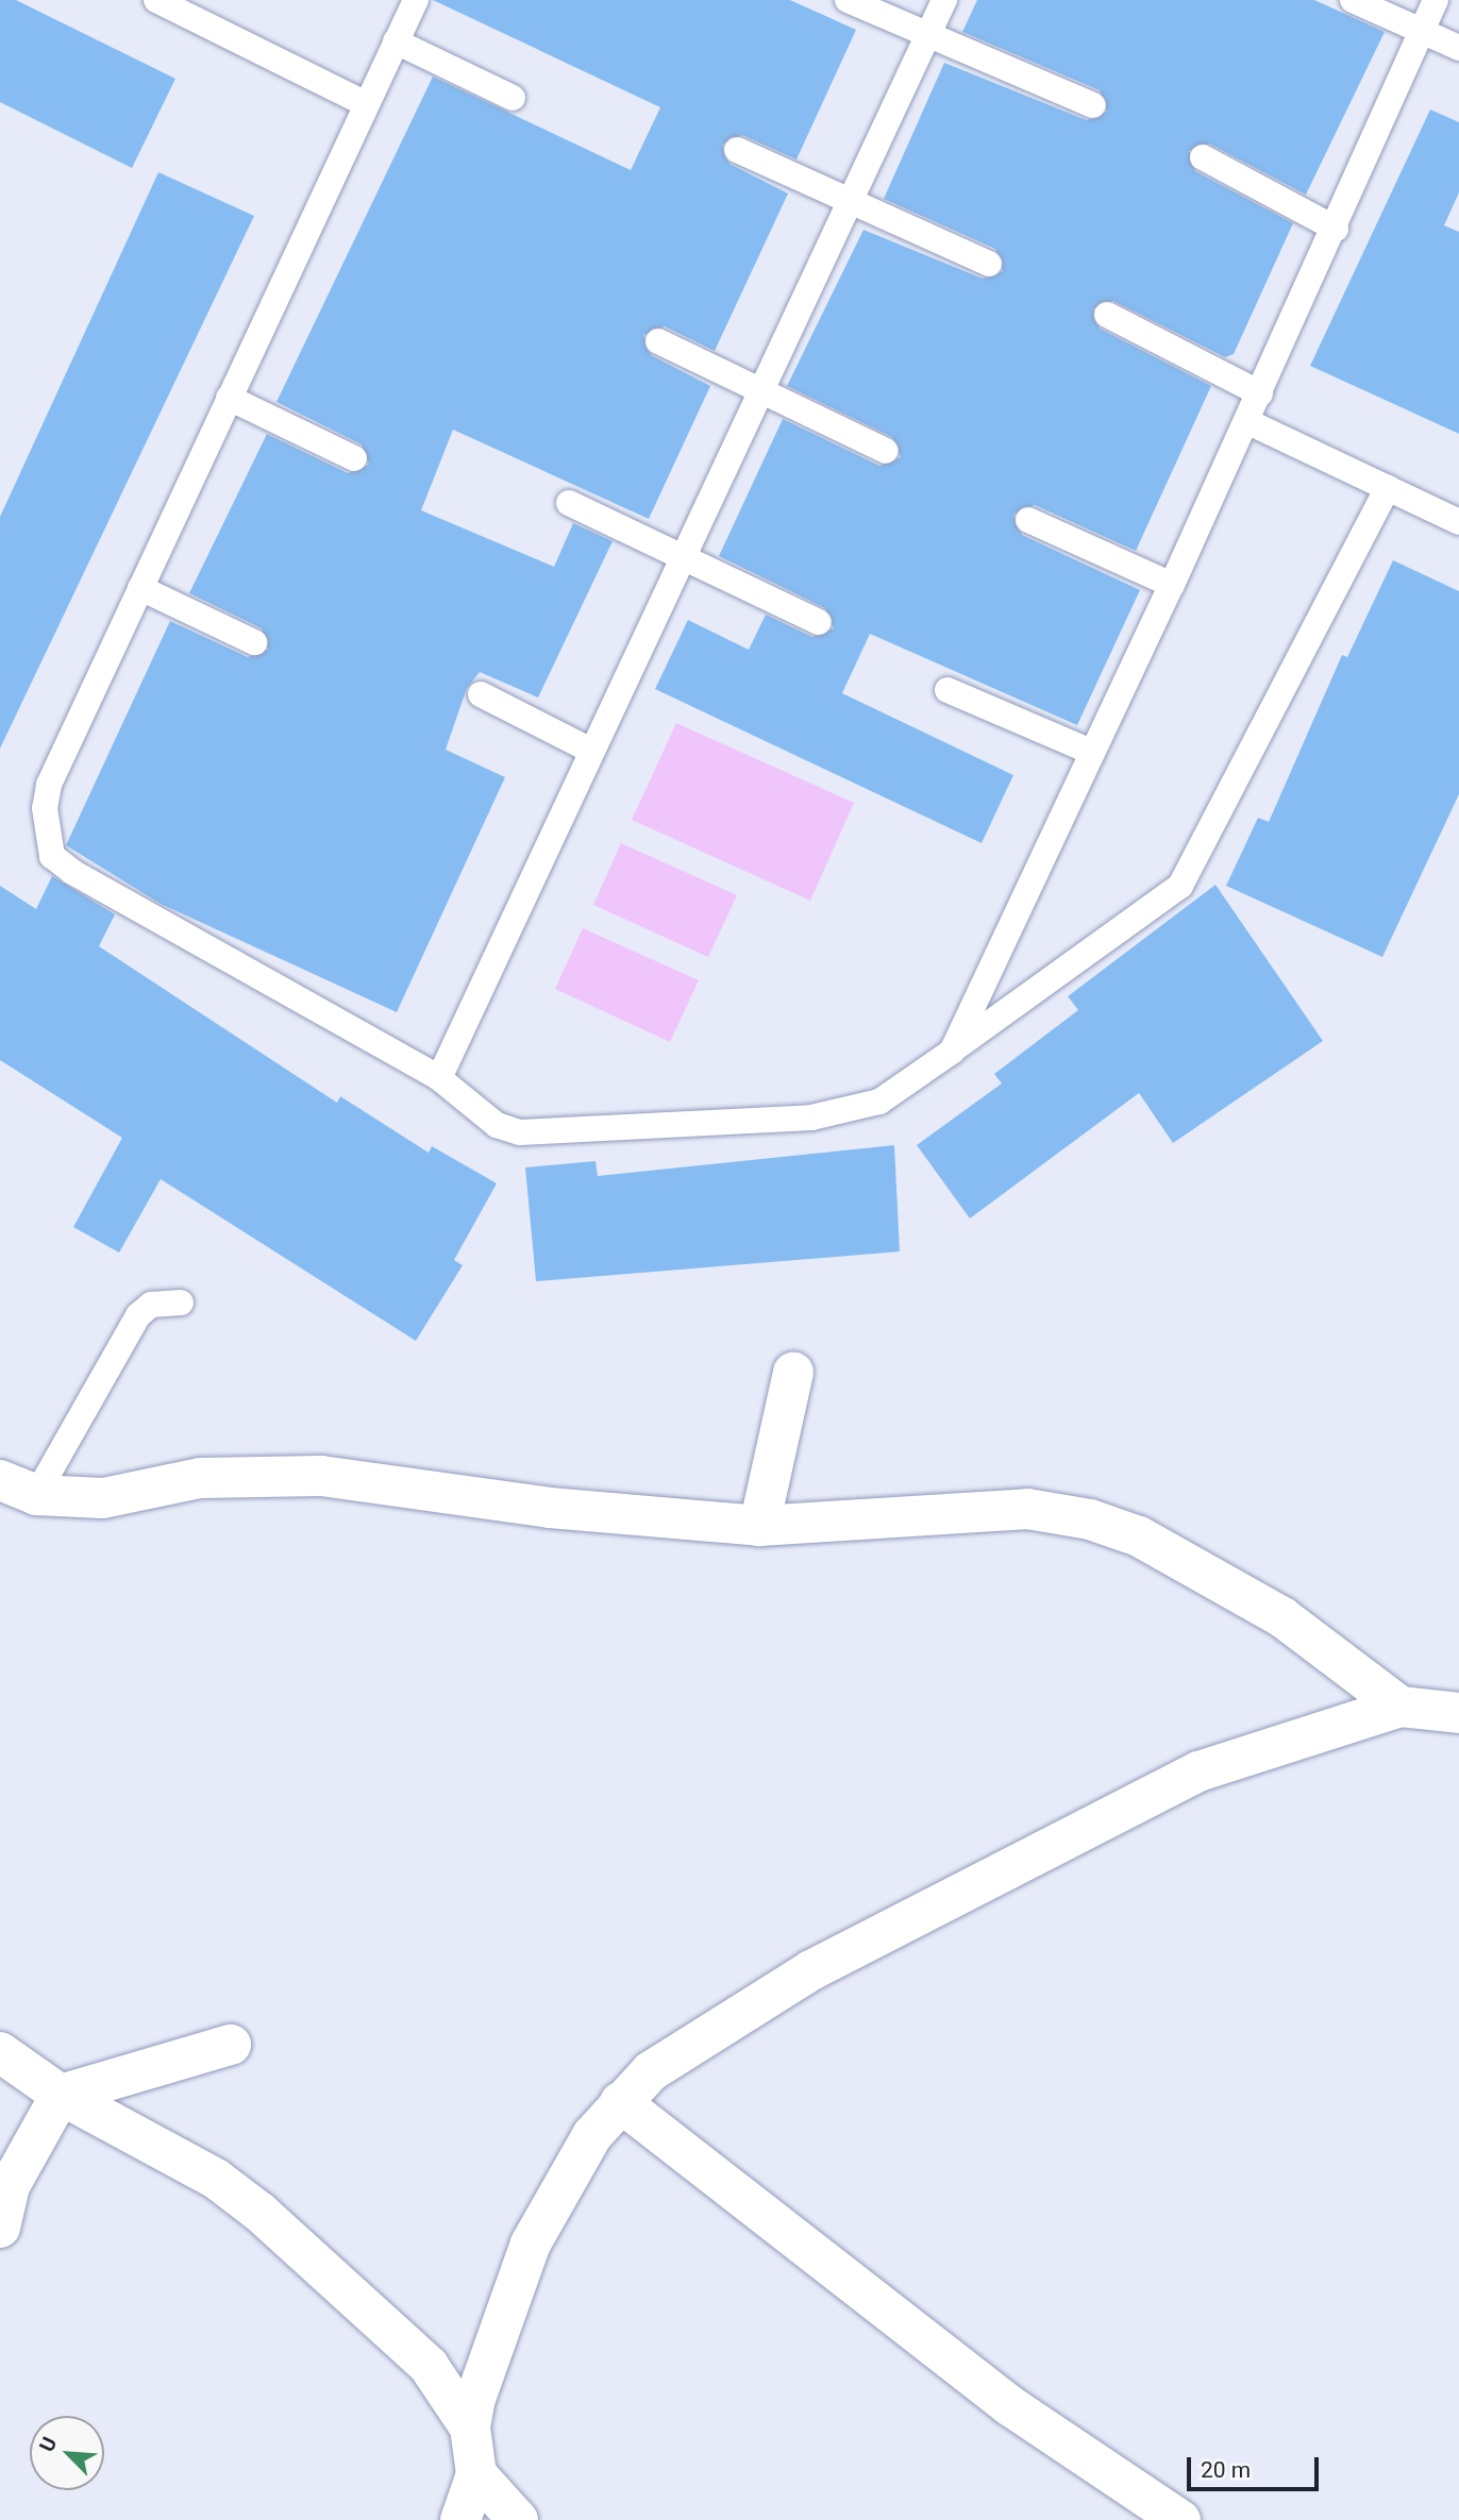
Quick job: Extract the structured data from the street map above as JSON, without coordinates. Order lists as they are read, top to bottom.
{
  "scale_bar": "20 m",
  "north": "top left"
}
